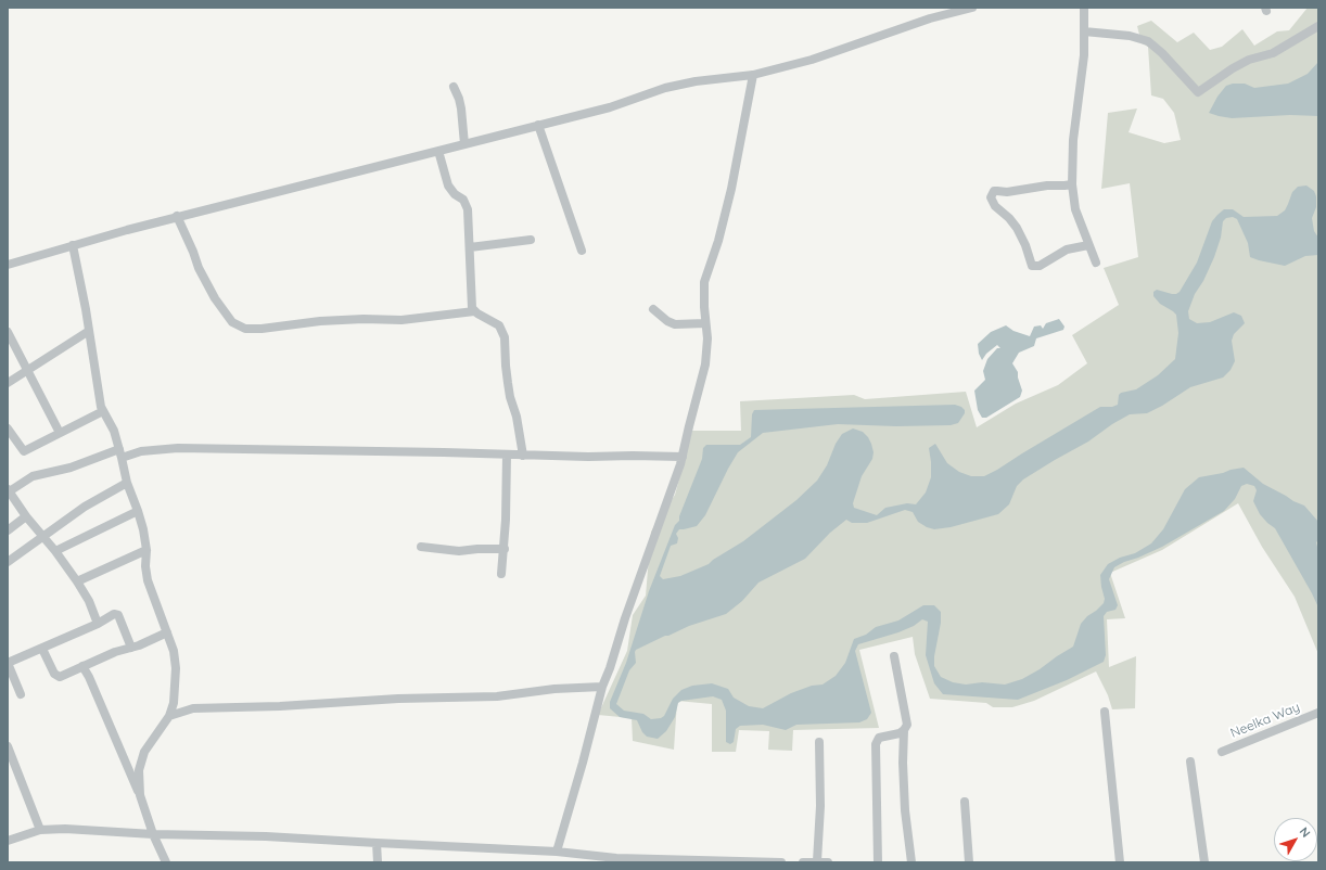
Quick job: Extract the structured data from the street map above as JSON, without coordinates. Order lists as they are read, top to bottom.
{
  "streets": {
    "street": ["Neelka Way"]
  },
  "north": "top right"
}
